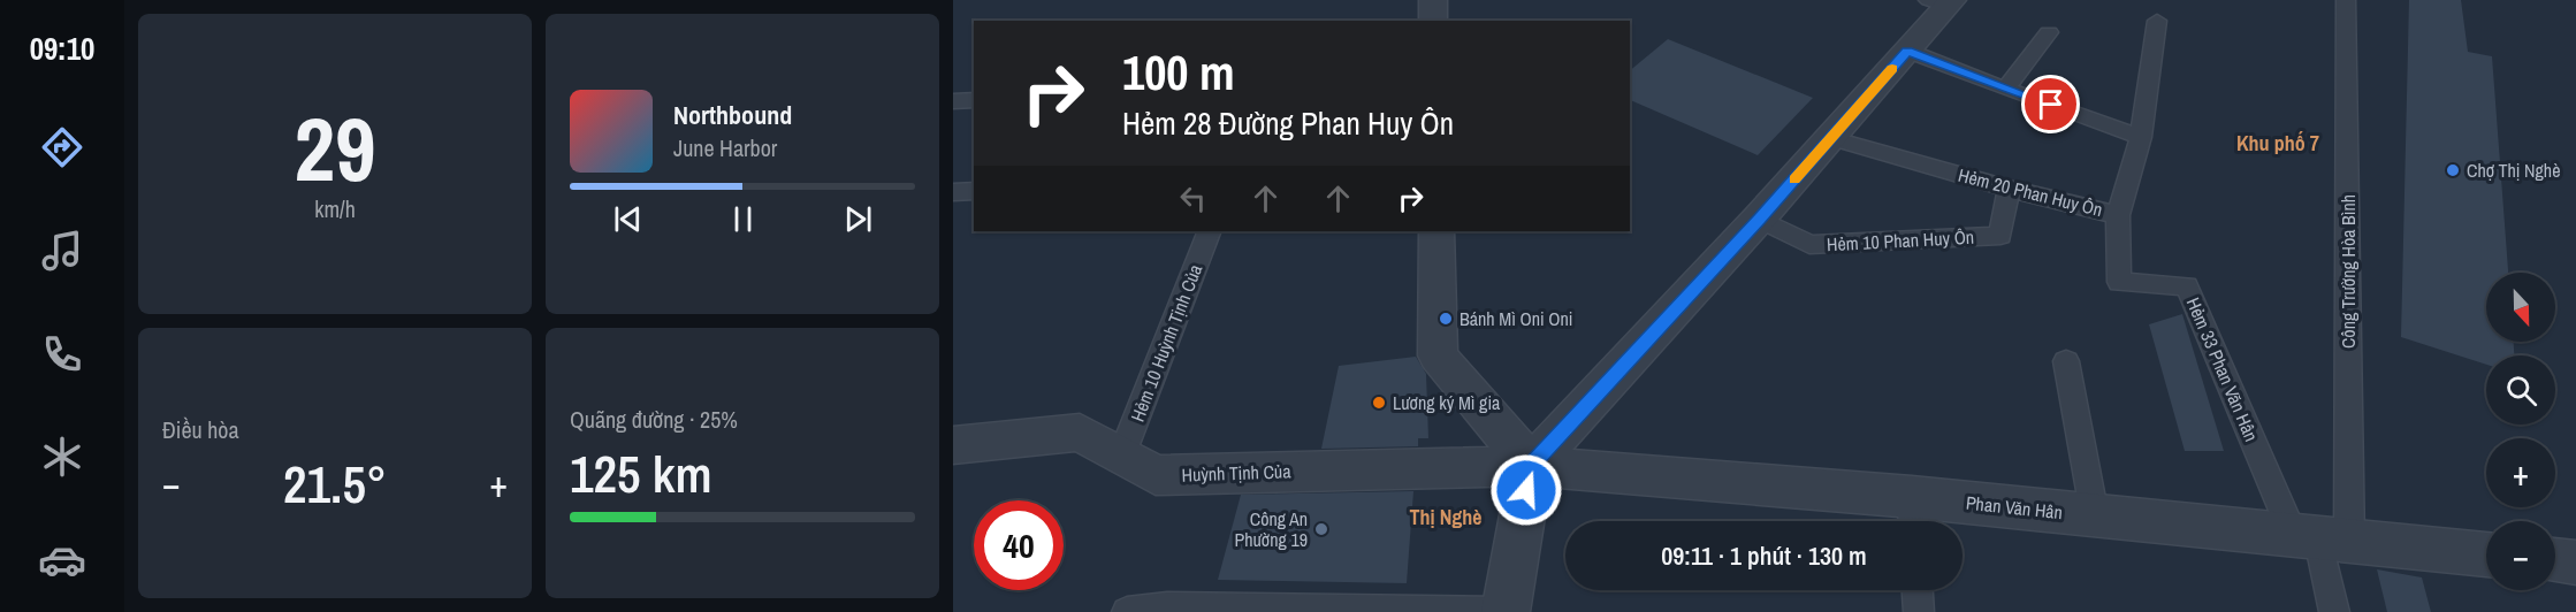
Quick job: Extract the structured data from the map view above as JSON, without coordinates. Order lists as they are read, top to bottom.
{
  "streets": {
    "street": ["Huỳnh Tịnh Của", "Phan Văn Hân"],
    "lane": [
      "Hẻm 20 Phan Huy Ôn",
      "Hẻm 10 Phan Huy Ôn",
      "Công Trường Hòa Bình",
      "Hẻm 10 Huỳnh Tịnh Của",
      "Hẻm 33 Phan Văn Hân"
    ]
  },
  "crossings": [
    ["Hẻm 20 Phan Huy Ôn", "Hẻm 10 Phan Huy Ôn"],
    ["Hẻm 20 Phan Huy Ôn", "Hẻm 33 Phan Văn Hân"],
    ["Công Trường Hòa Bình", "Hẻm 33 Phan Văn Hân"],
    ["Công Trường Hòa Bình", "Phan Văn Hân"],
    ["Hẻm 10 Huỳnh Tịnh Của", "Huỳnh Tịnh Của"],
    ["Hẻm 33 Phan Văn Hân", "Phan Văn Hân"],
    ["Huỳnh Tịnh Của", "Phan Văn Hân"]
  ],
  "districts": ["Khu phố 7", "Thị Nghè"],
  "places": [
    "Chợ Thị Nghè",
    "Bánh Mì Oni Oni",
    "Lương ký Mì gia",
    "Công An Phường 19"
  ],
  "north": "bottom",
  "page": {
    "tabs": "09:10",
    "tile": [
      ["29", "km/h"],
      "Điều hòa",
      ["Quãng đường · 25%", "125 km"]
    ],
    "turn": ["100 m", "Hẻm 28 Đường Phan Huy Ôn"],
    "song": ["Northbound", "June Harbor"],
    "map_buttons": ["+", "−"],
    "heat": ["−", "21.5°", "+"],
    "limit": "40",
    "trip": "09:11 · 1 phút · 130 m"
  }
}
